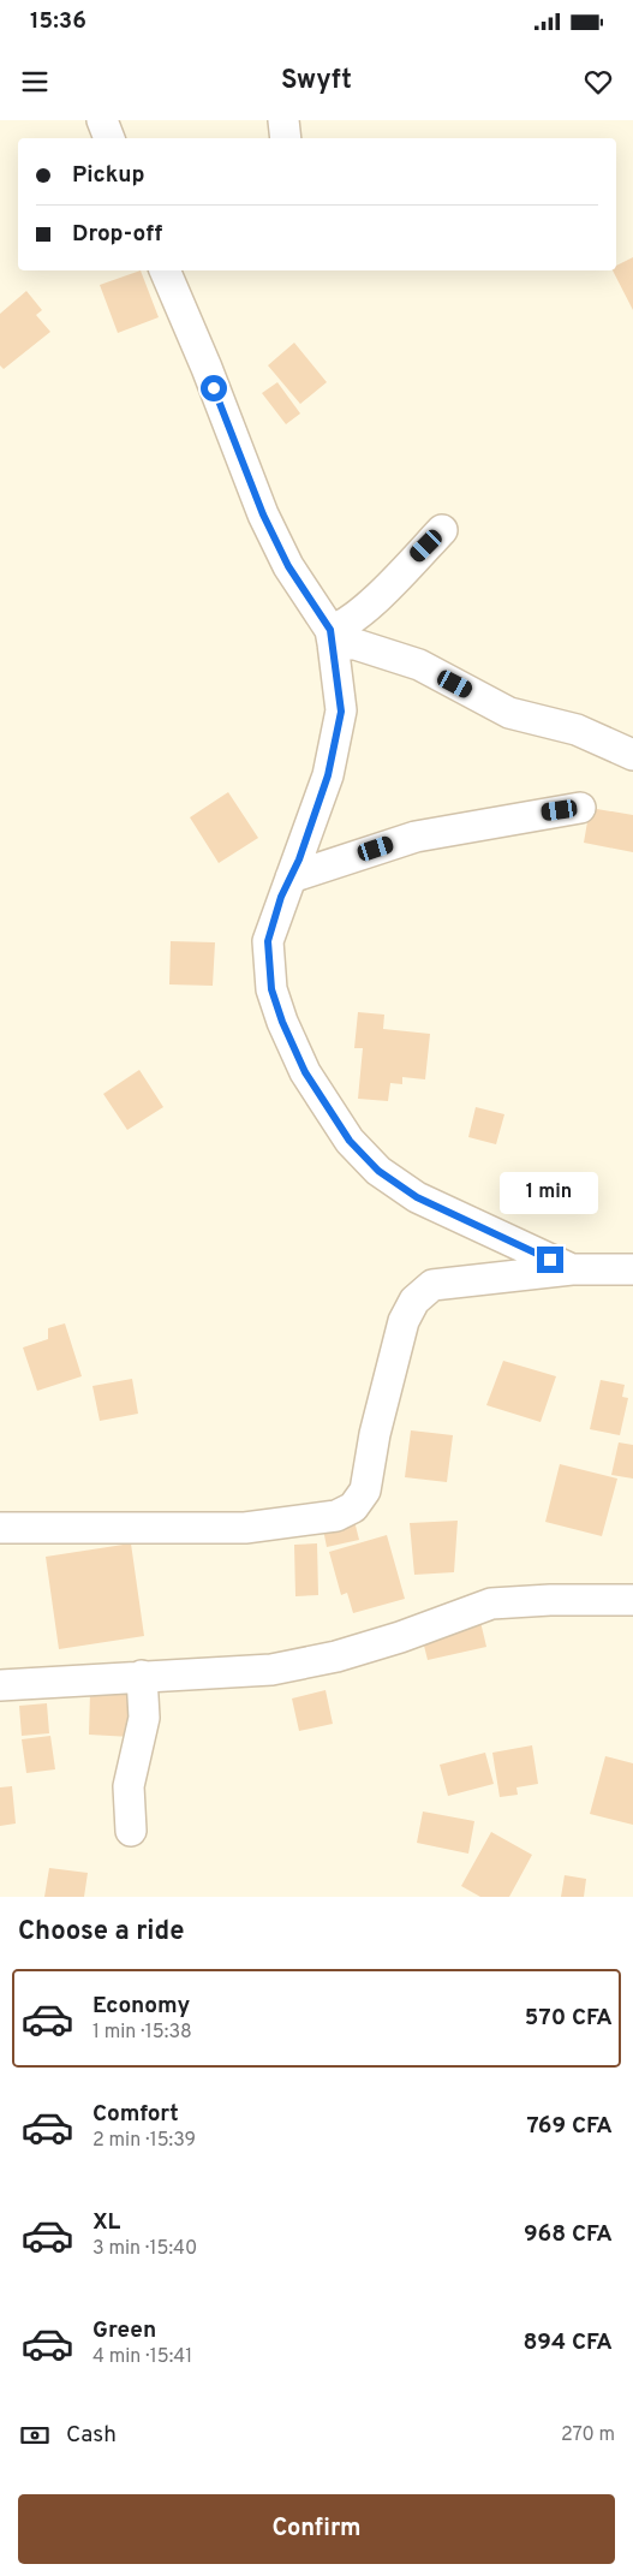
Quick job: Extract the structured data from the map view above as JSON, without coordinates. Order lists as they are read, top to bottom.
{
  "page": {
    "status": "15:36",
    "header": "Swyft",
    "banner": ["Pickup", "Drop-off"],
    "bubble": "1 min",
    "heading": "Choose a ride",
    "list": [
      {
        "name": "Economy",
        "note": "1 min · 15:38",
        "value": "570 CFA"
      },
      {
        "name": "Comfort",
        "note": "2 min · 15:39",
        "value": "769 CFA"
      },
      {
        "name": "XL",
        "note": "3 min · 15:40",
        "value": "968 CFA"
      },
      {
        "name": "Green",
        "note": "4 min · 15:41",
        "value": "894 CFA"
      }
    ],
    "pay": ["Cash", "270 m"],
    "buttons": "Confirm"
  }
}
